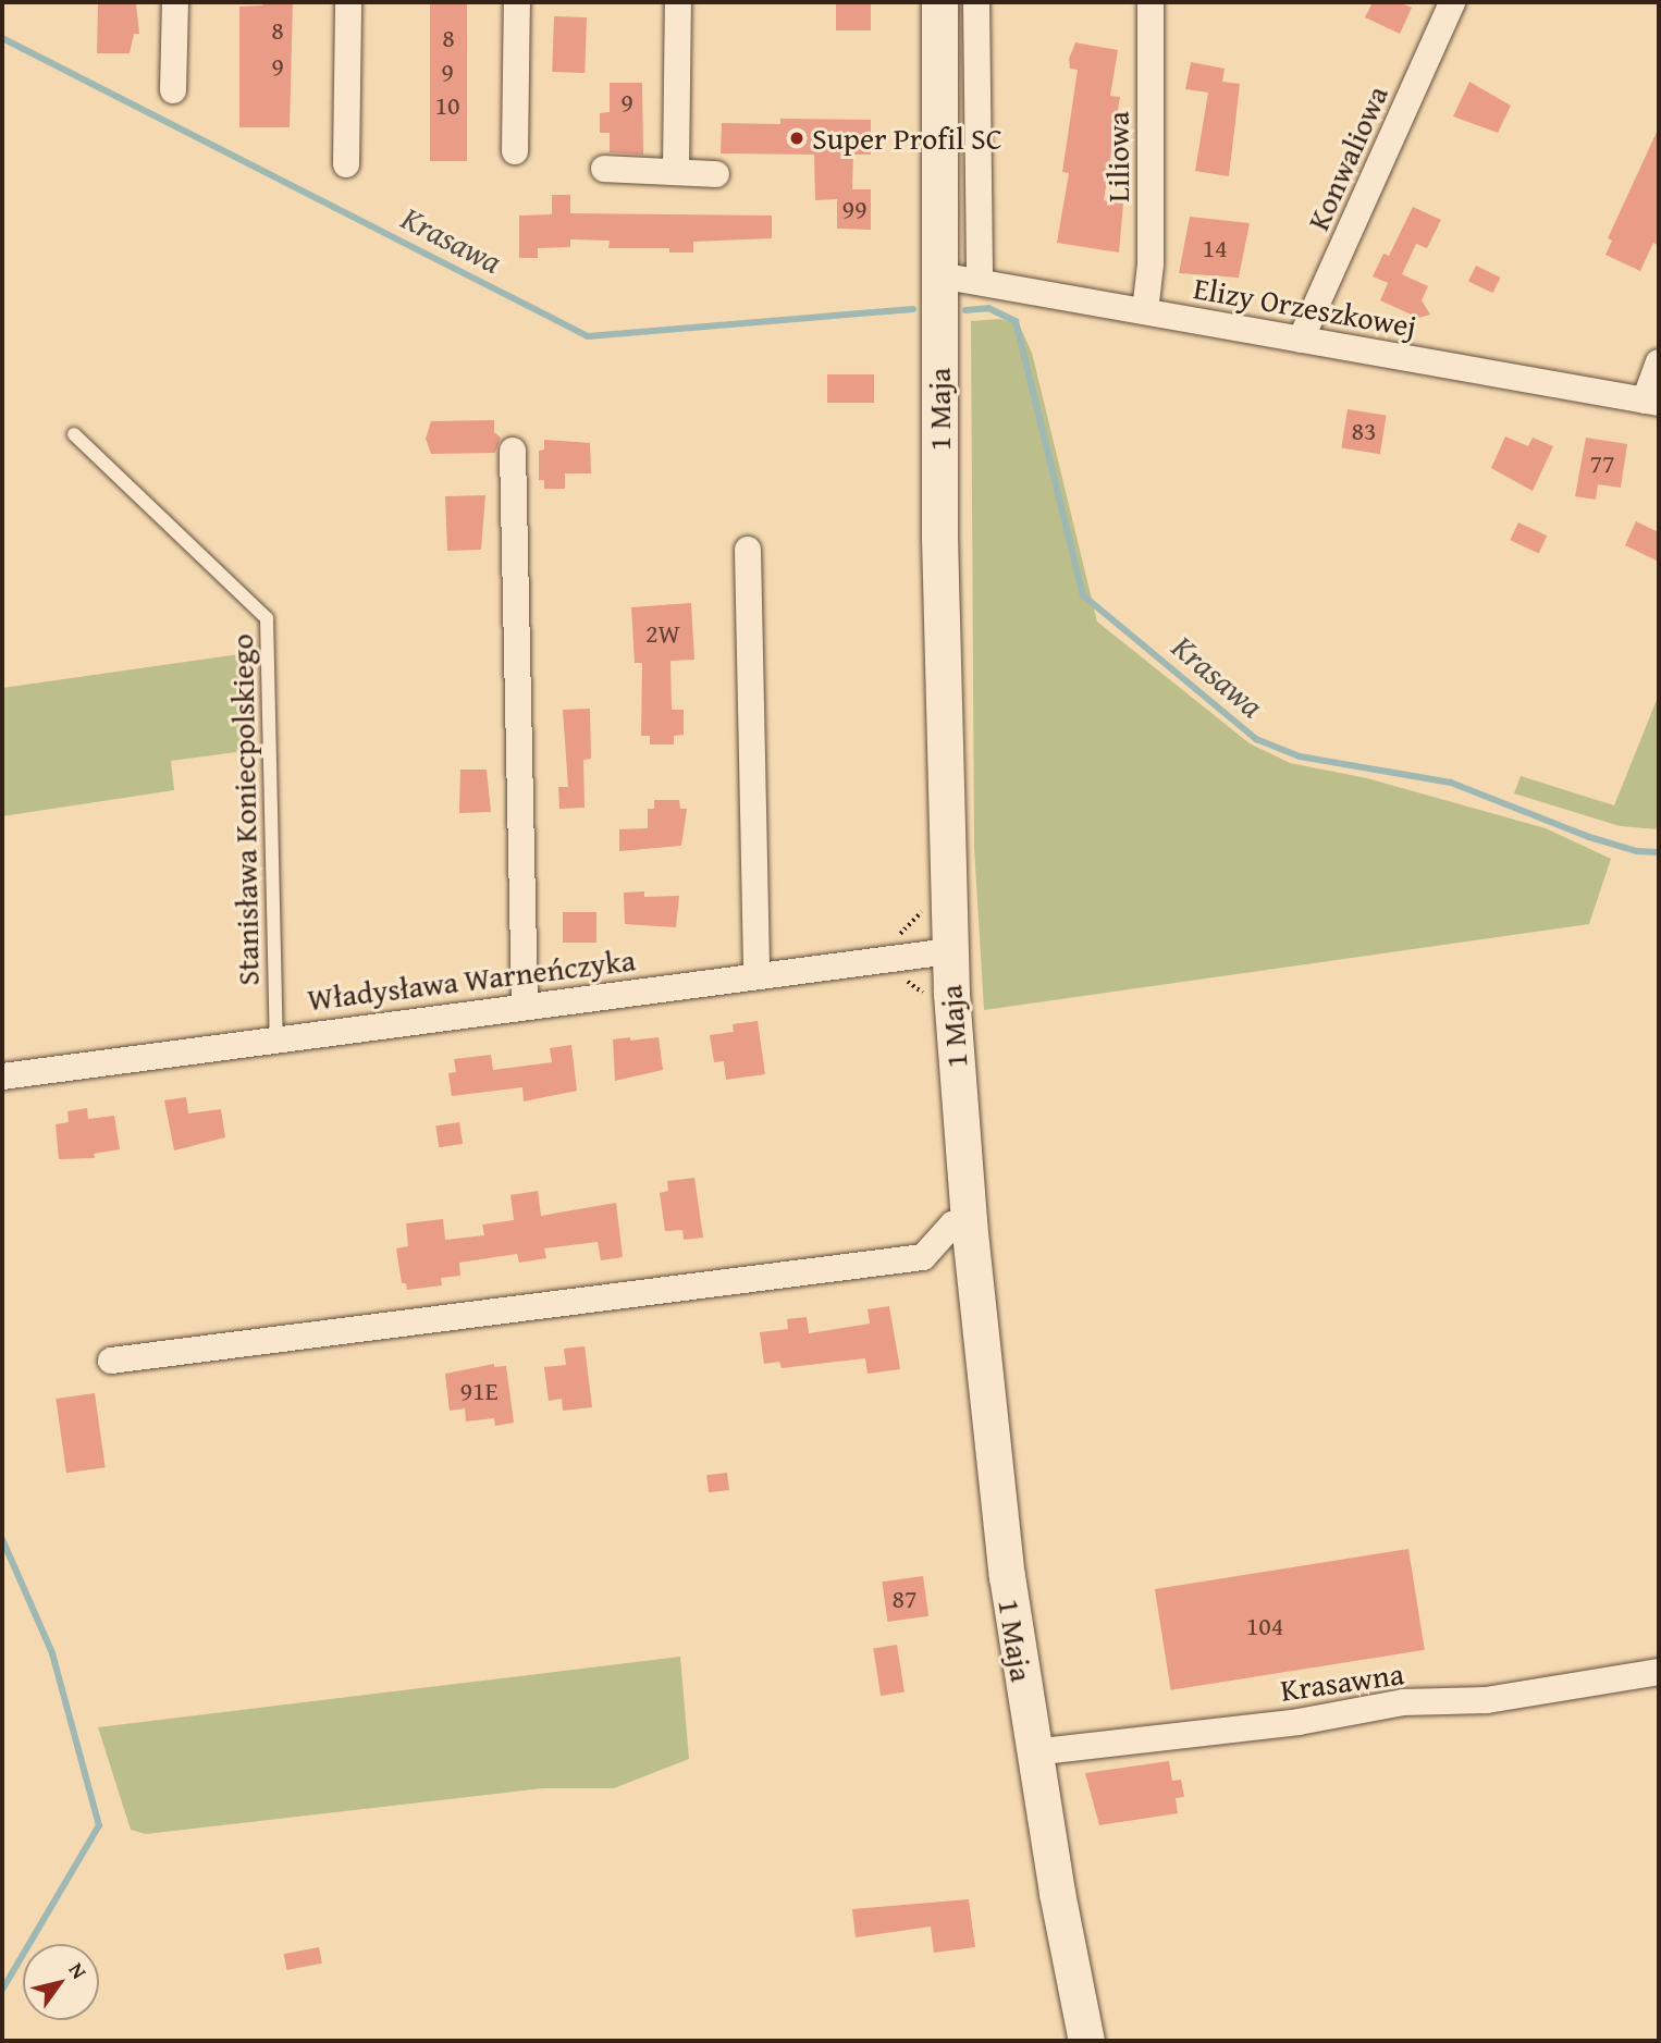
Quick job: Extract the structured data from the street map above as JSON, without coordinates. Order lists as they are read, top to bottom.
{
  "streets": {
    "main road": ["1 Maja"],
    "street": [
      "Liliowa",
      "Konwaliowa",
      "Elizy Orzeszkowej",
      "Władysława Warneńczyka",
      "Krasawna"
    ],
    "lane": ["Stanisława Koniecpolskiego"]
  },
  "crossings": [
    ["Liliowa", "Elizy Orzeszkowej"],
    ["Konwaliowa", "Elizy Orzeszkowej"],
    ["Elizy Orzeszkowej", "1 Maja"],
    ["1 Maja", "Władysława Warneńczyka"],
    ["1 Maja", "Krasawna"],
    ["Stanisława Koniecpolskiego", "Władysława Warneńczyka"]
  ],
  "water": ["Krasawa"],
  "places": ["Super Profil SC"],
  "house_numbers": [
    "8",
    "8",
    "9",
    "9",
    "9",
    "10",
    "99",
    "14",
    "83",
    "77",
    "2W",
    "91E",
    "87",
    "104"
  ],
  "north": "top right"
}
